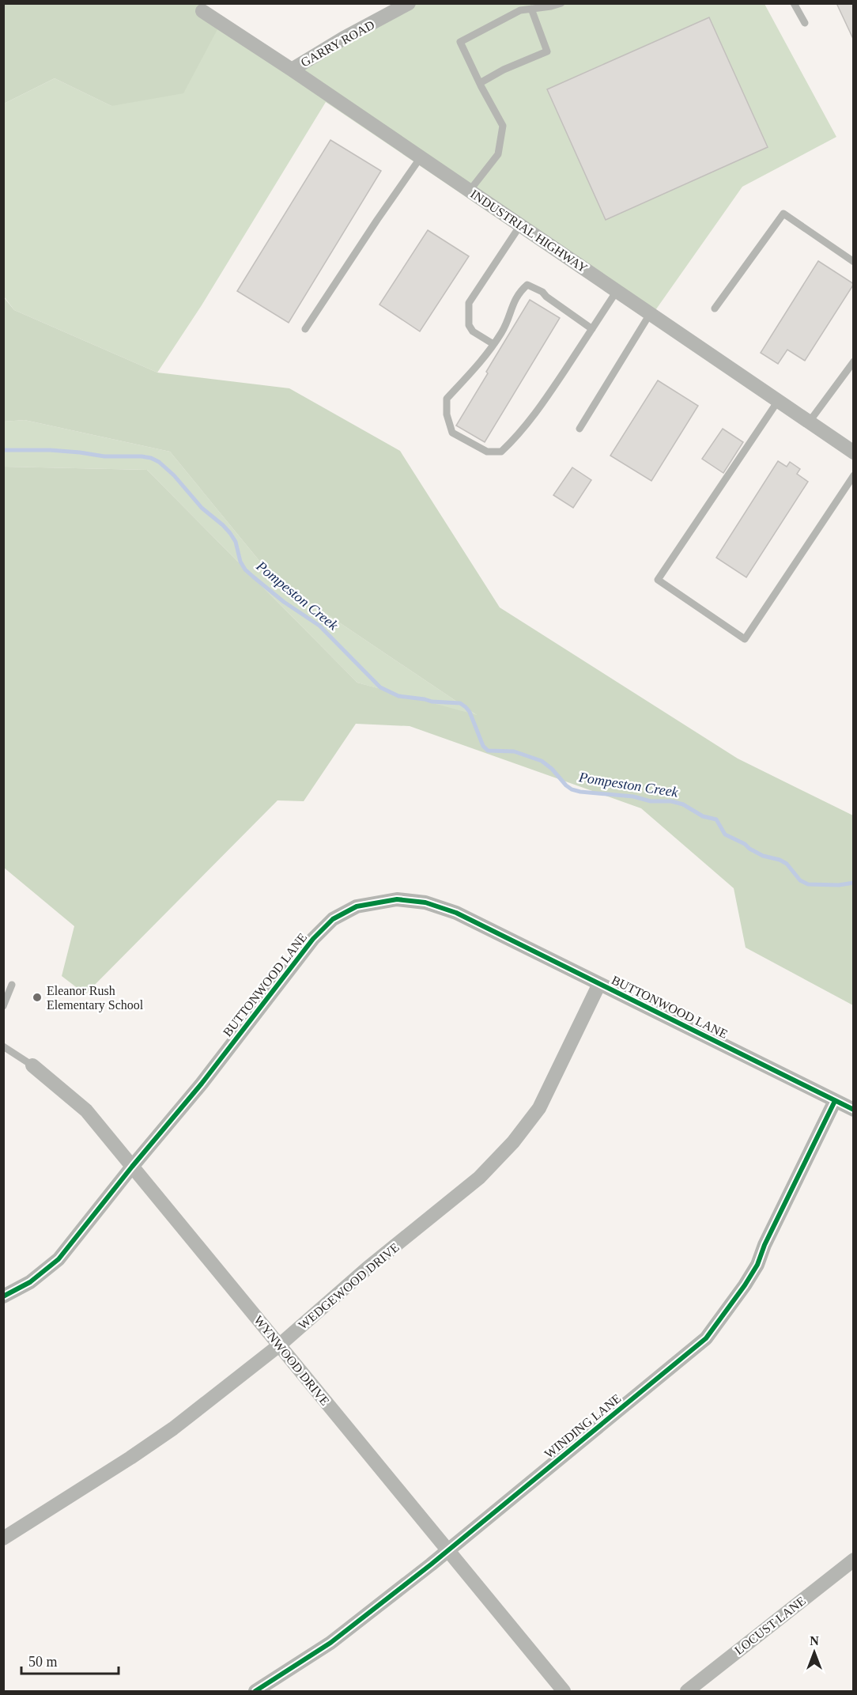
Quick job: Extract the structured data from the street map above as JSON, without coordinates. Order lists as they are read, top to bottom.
{
  "streets": {
    "street": [
      "GARRY ROAD",
      "INDUSTRIAL HIGHWAY",
      "BUTTONWOOD LANE",
      "WEDGEWOOD DRIVE",
      "WYNWOOD DRIVE",
      "WINDING LANE",
      "LOCUST LANE"
    ]
  },
  "crossings": [
    ["GARRY ROAD", "INDUSTRIAL HIGHWAY"],
    ["BUTTONWOOD LANE", "WEDGEWOOD DRIVE"],
    ["BUTTONWOOD LANE", "WYNWOOD DRIVE"],
    ["BUTTONWOOD LANE", "WINDING LANE"],
    ["WEDGEWOOD DRIVE", "WYNWOOD DRIVE"],
    ["WYNWOOD DRIVE", "WINDING LANE"]
  ],
  "water": ["Pompeston Creek"],
  "places": ["Eleanor Rush Elementary School"],
  "scale_bar": "50 m",
  "north": "top"
}
